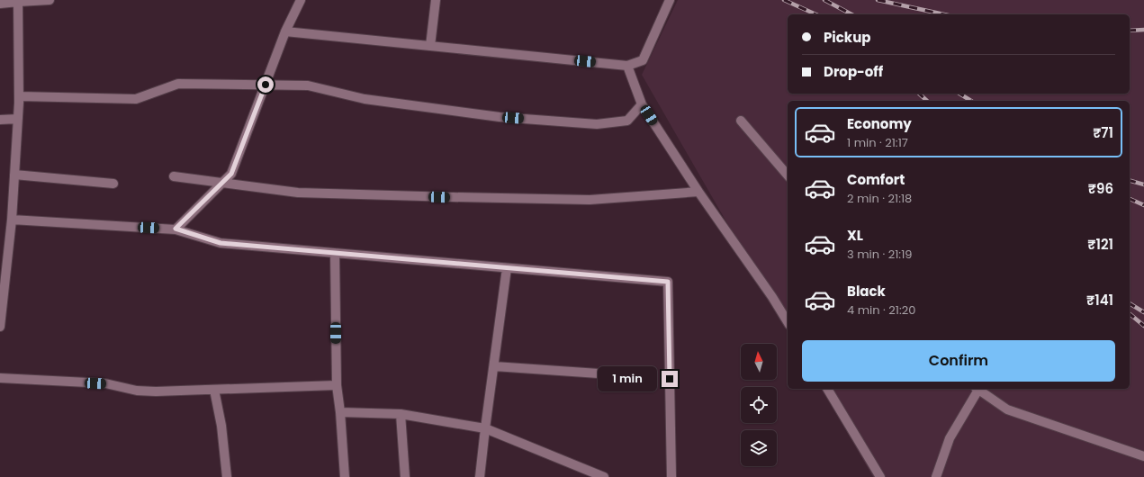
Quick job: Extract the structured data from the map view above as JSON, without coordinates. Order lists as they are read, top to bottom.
{
  "north": "top",
  "page": {
    "banner": ["Pickup", "Drop-off"],
    "list": [
      {
        "name": "Economy",
        "note": "1 min · 21:17",
        "value": "₹71"
      },
      {
        "name": "Comfort",
        "note": "2 min · 21:18",
        "value": "₹96"
      },
      {
        "name": "XL",
        "note": "3 min · 21:19",
        "value": "₹121"
      },
      {
        "name": "Black",
        "note": "4 min · 21:20",
        "value": "₹141"
      }
    ],
    "buttons": "Confirm",
    "bubble": "1 min"
  }
}
